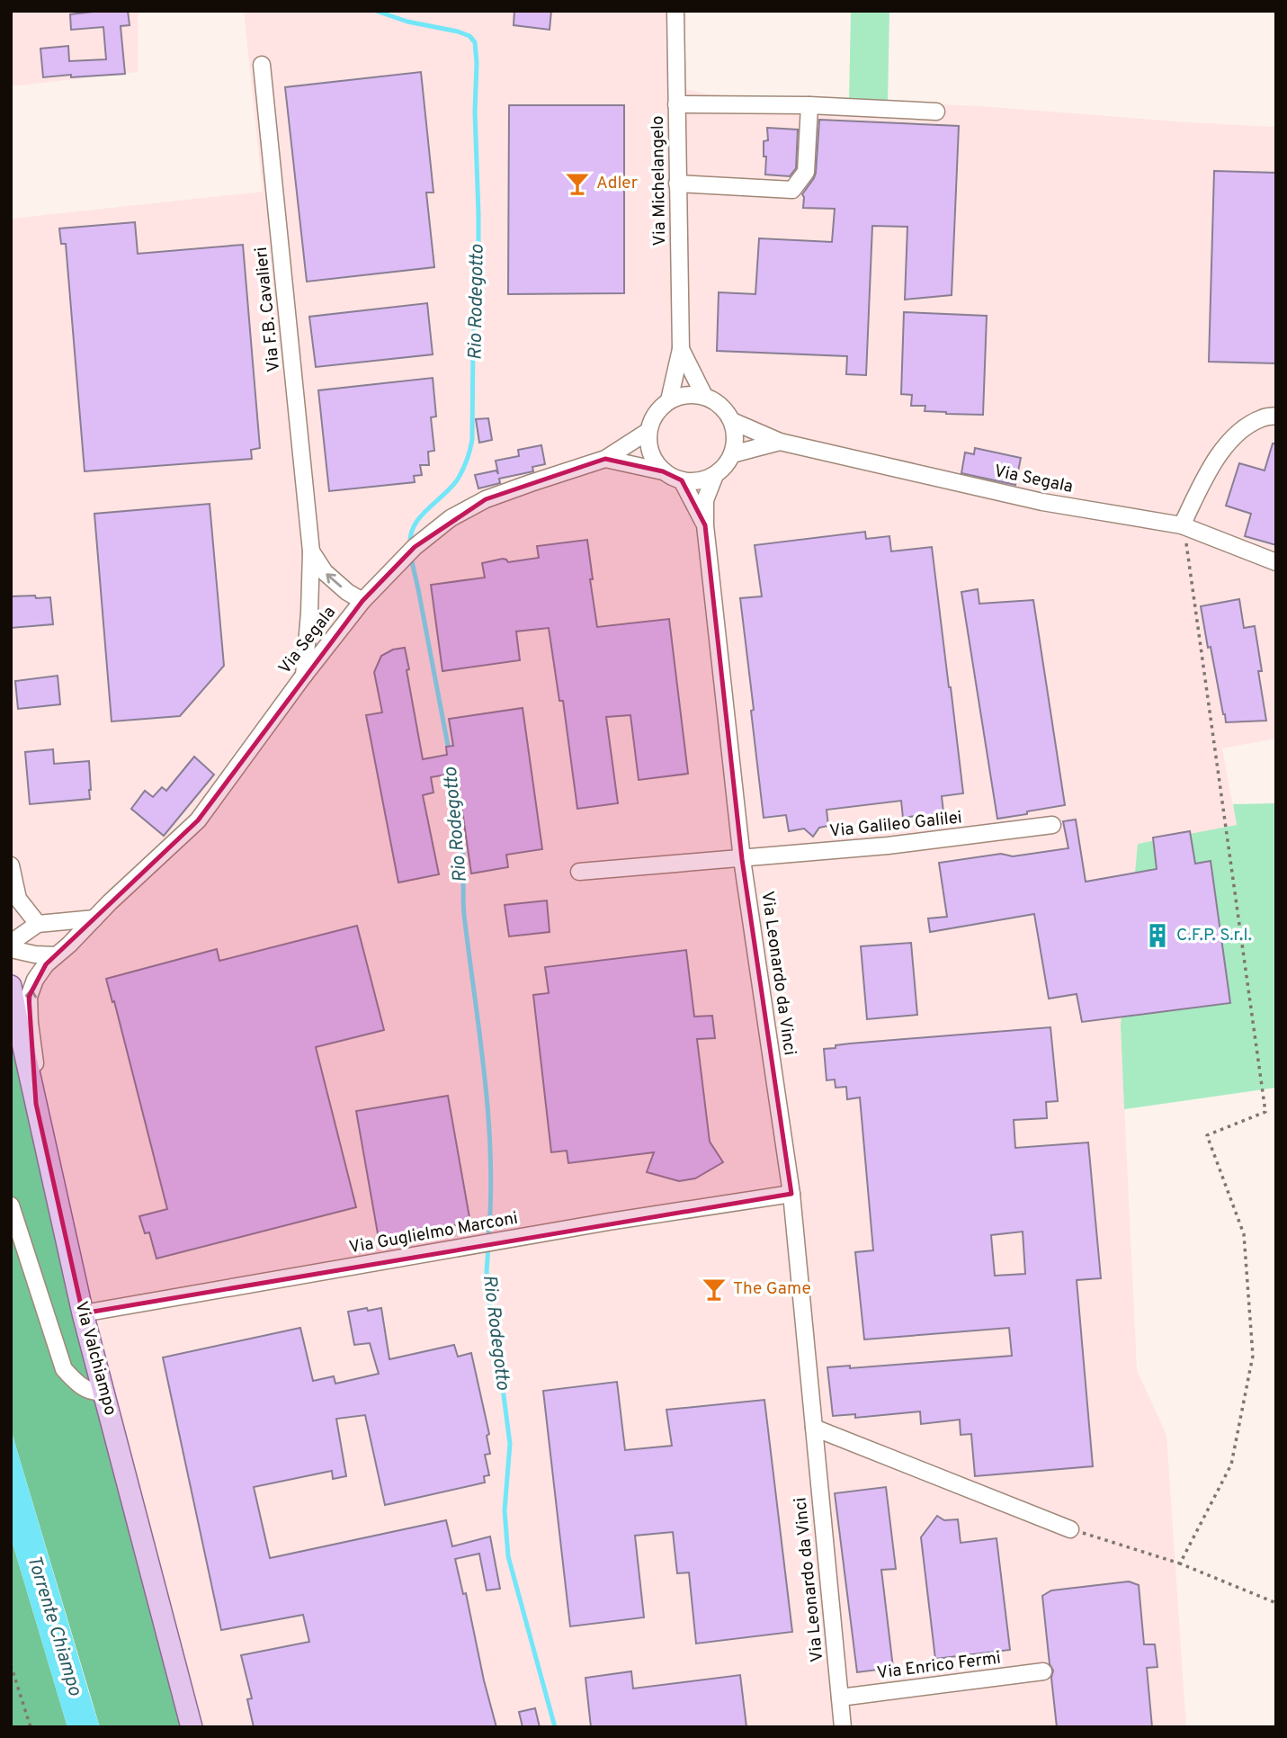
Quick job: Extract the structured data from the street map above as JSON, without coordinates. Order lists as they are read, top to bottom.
{
  "streets": {
    "main road": ["Via Valchiampo"],
    "street": [
      "Via Michelangelo",
      "Via F.B. Cavalieri",
      "Via Segala",
      "Via Galileo Galilei",
      "Via Leonardo da Vinci",
      "Via Guglielmo Marconi",
      "Via Enrico Fermi"
    ]
  },
  "crossings": [
    ["Via Michelangelo", "Via Segala"],
    ["Via Michelangelo", "Via Leonardo da Vinci"],
    ["Via F.B. Cavalieri", "Via Segala"],
    ["Via Segala", "Via Leonardo da Vinci"],
    ["Via Segala", "Via Valchiampo"],
    ["Via Galileo Galilei", "Via Leonardo da Vinci"],
    ["Via Leonardo da Vinci", "Via Guglielmo Marconi"],
    ["Via Leonardo da Vinci", "Via Enrico Fermi"],
    ["Via Guglielmo Marconi", "Via Valchiampo"]
  ],
  "water": ["Rio Rodegotto", "Torrente Chiampo"],
  "places": {
    "bar": ["Adler", "The Game"],
    "building": ["C.F.P. S.r.l."]
  }
}
